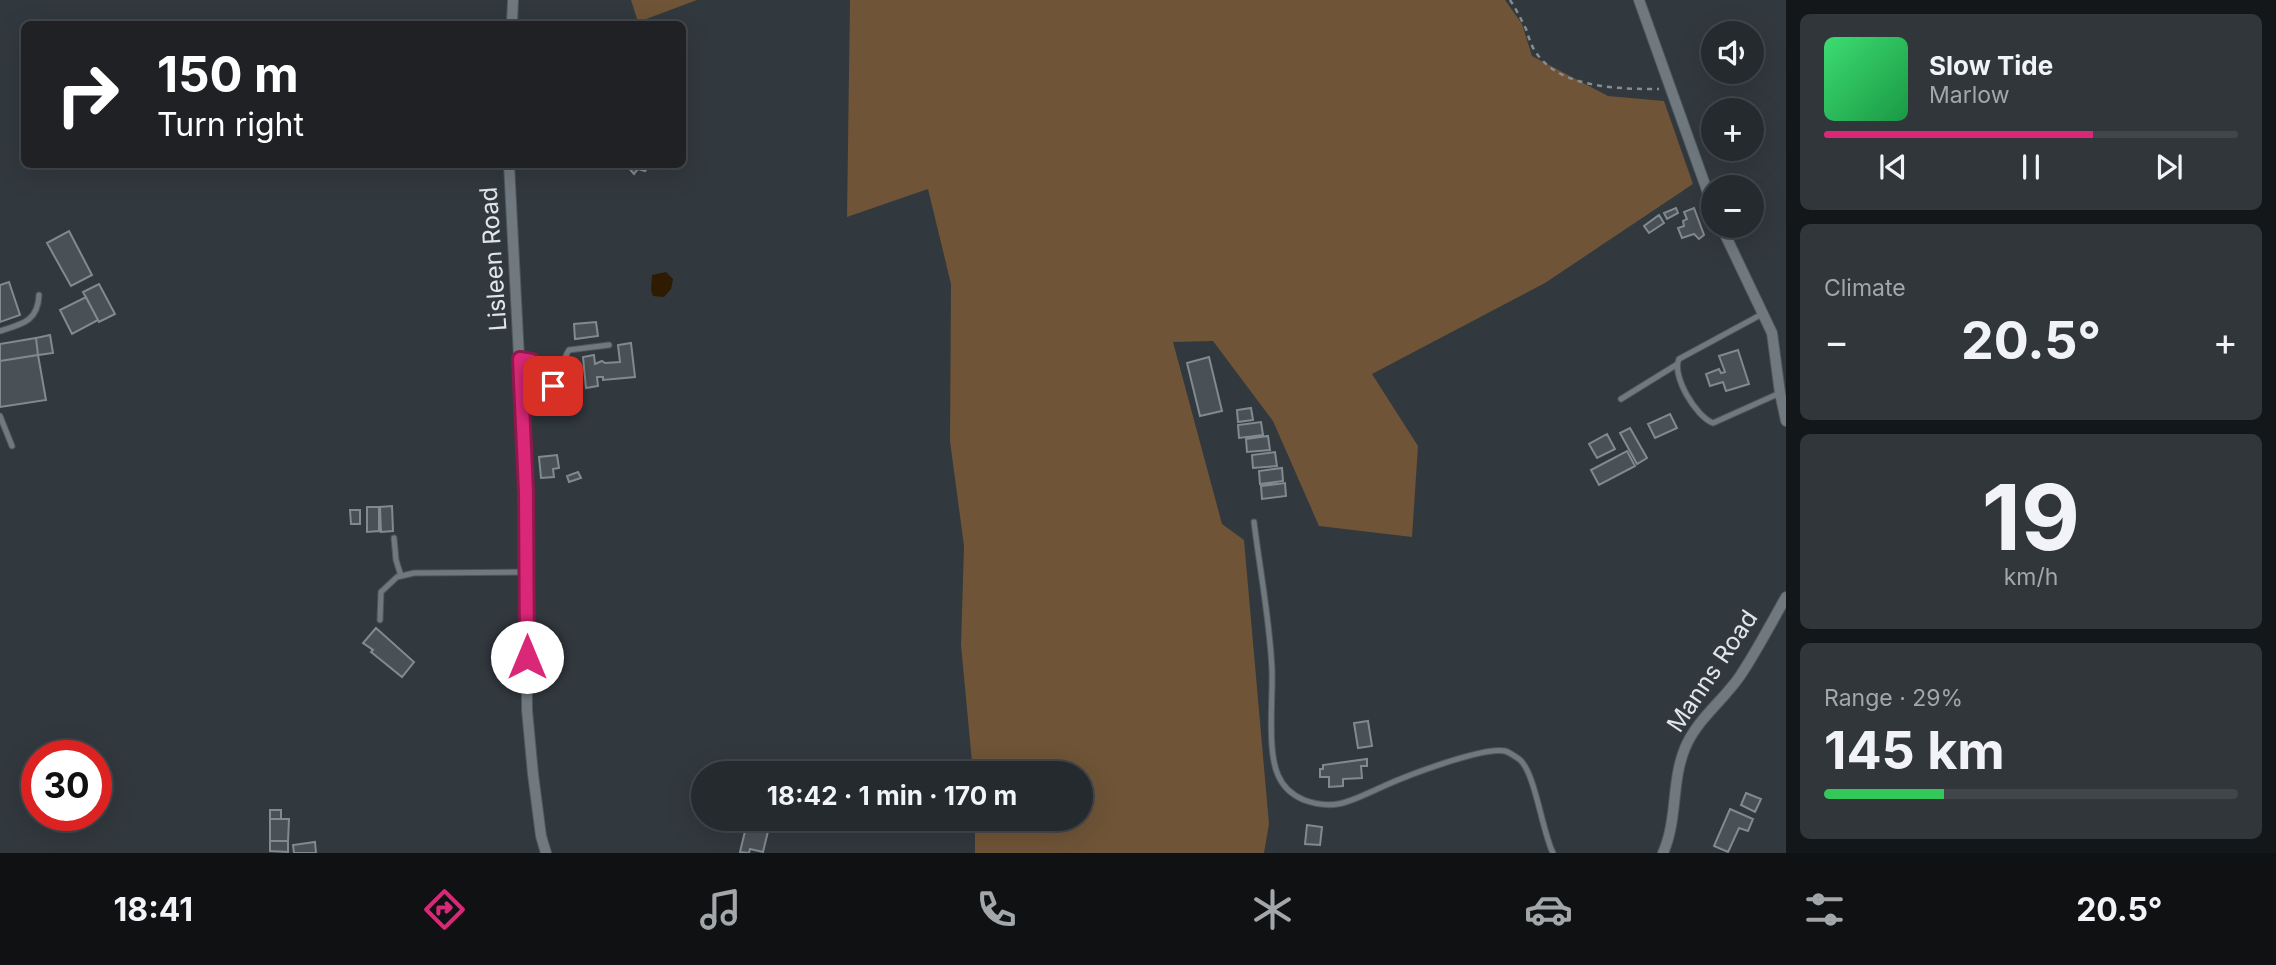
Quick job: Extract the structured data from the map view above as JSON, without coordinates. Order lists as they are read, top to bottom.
{
  "streets": {
    "street": ["Lisleen Road", "Manns Road"]
  },
  "page": {
    "map_buttons": ["+", "−"],
    "turn": ["150 m", "Turn right"],
    "song": ["Slow Tide", "Marlow"],
    "tile": [
      "Climate",
      ["19", "km/h"],
      ["Range · 29%", "145 km"]
    ],
    "heat": ["−", "20.5°", "+"],
    "limit": "30",
    "trip": "18:42 · 1 min · 170 m",
    "tabs": ["18:41", "20.5°"]
  }
}
